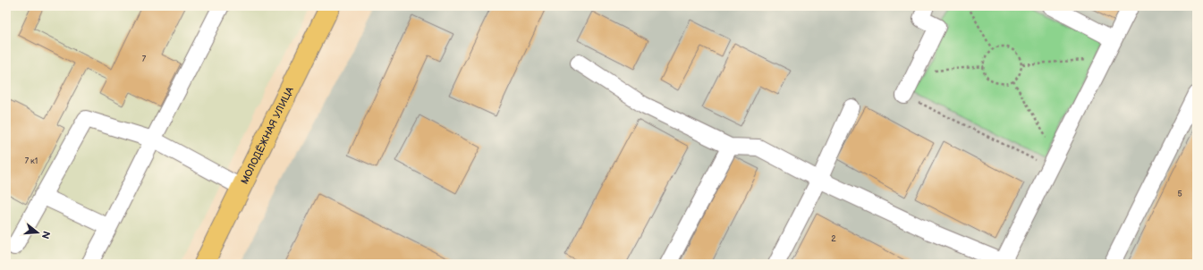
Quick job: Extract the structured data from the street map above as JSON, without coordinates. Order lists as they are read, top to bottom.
{
  "streets": {
    "main road": ["МОЛОДЁЖНАЯ УЛИЦА"]
  },
  "house_numbers": [
    "7",
    "7 к1",
    "5",
    "2"
  ],
  "north": "right"
}
